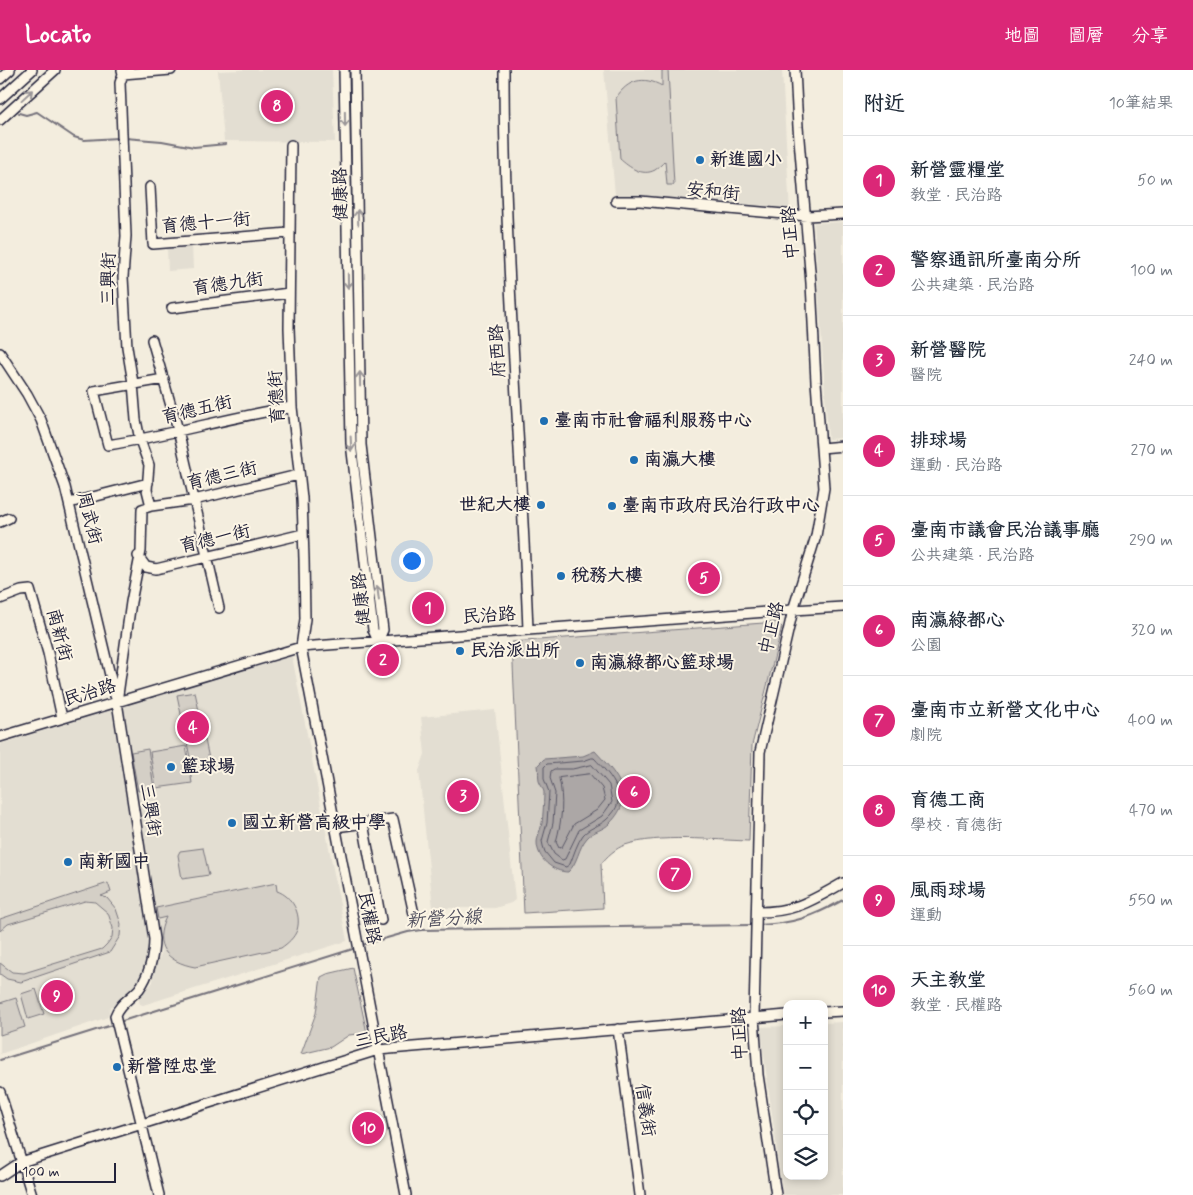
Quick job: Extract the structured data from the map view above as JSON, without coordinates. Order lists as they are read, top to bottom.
{
  "streets": {
    "street": [
      "安和街",
      "健康路",
      "育德十一街",
      "中正路",
      "三興街",
      "育德九街",
      "府西路",
      "育德街",
      "育德五街",
      "育德三街",
      "周武街",
      "育德一街",
      "民治路",
      "南新街",
      "民權路",
      "三民路",
      "信義街"
    ]
  },
  "crossings": [
    ["安和街", "中正路"],
    ["健康路", "民治路"],
    ["育德十一街", "育德街"],
    ["中正路", "民治路"],
    ["中正路", "三民路"],
    ["三興街", "育德五街"],
    ["三興街", "育德三街"],
    ["三興街", "周武街"],
    ["三興街", "育德一街"],
    ["三興街", "民治路"],
    ["三興街", "三民路"],
    ["育德九街", "育德街"],
    ["府西路", "民治路"],
    ["育德街", "育德五街"],
    ["育德街", "育德三街"],
    ["育德街", "育德一街"],
    ["育德街", "民治路"],
    ["育德街", "民權路"],
    ["周武街", "民治路"],
    ["民治路", "南新街"],
    ["民治路", "民權路"],
    ["民權路", "三民路"],
    ["三民路", "信義街"]
  ],
  "water": ["新營分線"],
  "places": [
    "新進國小",
    "臺南市社會福利服務中心",
    "南瀛大樓",
    "世紀大樓",
    "臺南市政府民治行政中心",
    "稅務大樓",
    "民治派出所",
    "南瀛綠都心籃球場",
    "籃球場",
    "國立新營高級中學",
    "南新國中",
    "新營陞忠堂"
  ],
  "scale_bar": "100 m",
  "page": {
    "header": "Locato",
    "nav": ["地圖", "圖層", "分享"],
    "heading": ["附近", "10筆結果"],
    "pins": [
      "8",
      "5",
      "1",
      "2",
      "4",
      "6",
      "3",
      "7",
      "9",
      "10"
    ],
    "list": [
      {
        "mark": "1",
        "name": "新營靈糧堂",
        "note": "教堂 · 民治路",
        "value": "50 m"
      },
      {
        "mark": "2",
        "name": "警察通訊所臺南分所",
        "note": "公共建築 · 民治路",
        "value": "100 m"
      },
      {
        "mark": "3",
        "name": "新營醫院",
        "note": "醫院",
        "value": "240 m"
      },
      {
        "mark": "4",
        "name": "排球場",
        "note": "運動 · 民治路",
        "value": "270 m"
      },
      {
        "mark": "5",
        "name": "臺南市議會民治議事廳",
        "note": "公共建築 · 民治路",
        "value": "290 m"
      },
      {
        "mark": "6",
        "name": "南瀛綠都心",
        "note": "公園",
        "value": "320 m"
      },
      {
        "mark": "7",
        "name": "臺南市立新營文化中心",
        "note": "劇院",
        "value": "400 m"
      },
      {
        "mark": "8",
        "name": "育德工商",
        "note": "學校 · 育德街",
        "value": "470 m"
      },
      {
        "mark": "9",
        "name": "風雨球場",
        "note": "運動",
        "value": "550 m"
      },
      {
        "mark": "10",
        "name": "天主教堂",
        "note": "教堂 · 民權路",
        "value": "560 m"
      }
    ],
    "map_buttons": ["+", "−"],
    "scale": "100 m"
  }
}
